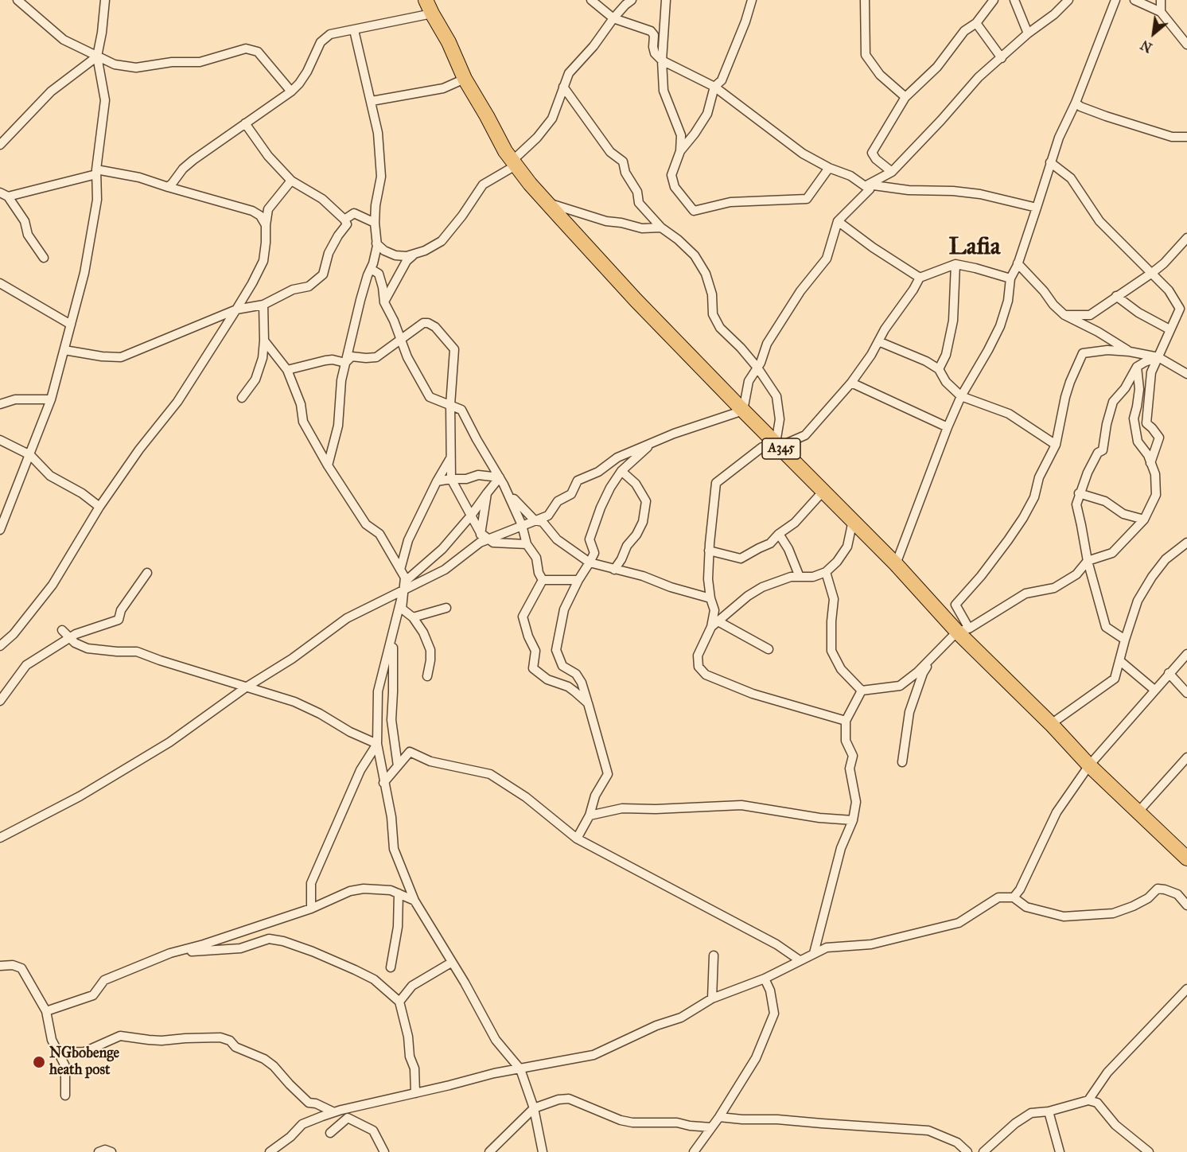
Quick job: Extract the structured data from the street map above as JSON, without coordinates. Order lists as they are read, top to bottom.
{
  "streets": {
    "highway": ["A345"]
  },
  "districts": ["Lafia"],
  "places": ["NGbobenge heath post"],
  "north": "bottom left"
}
